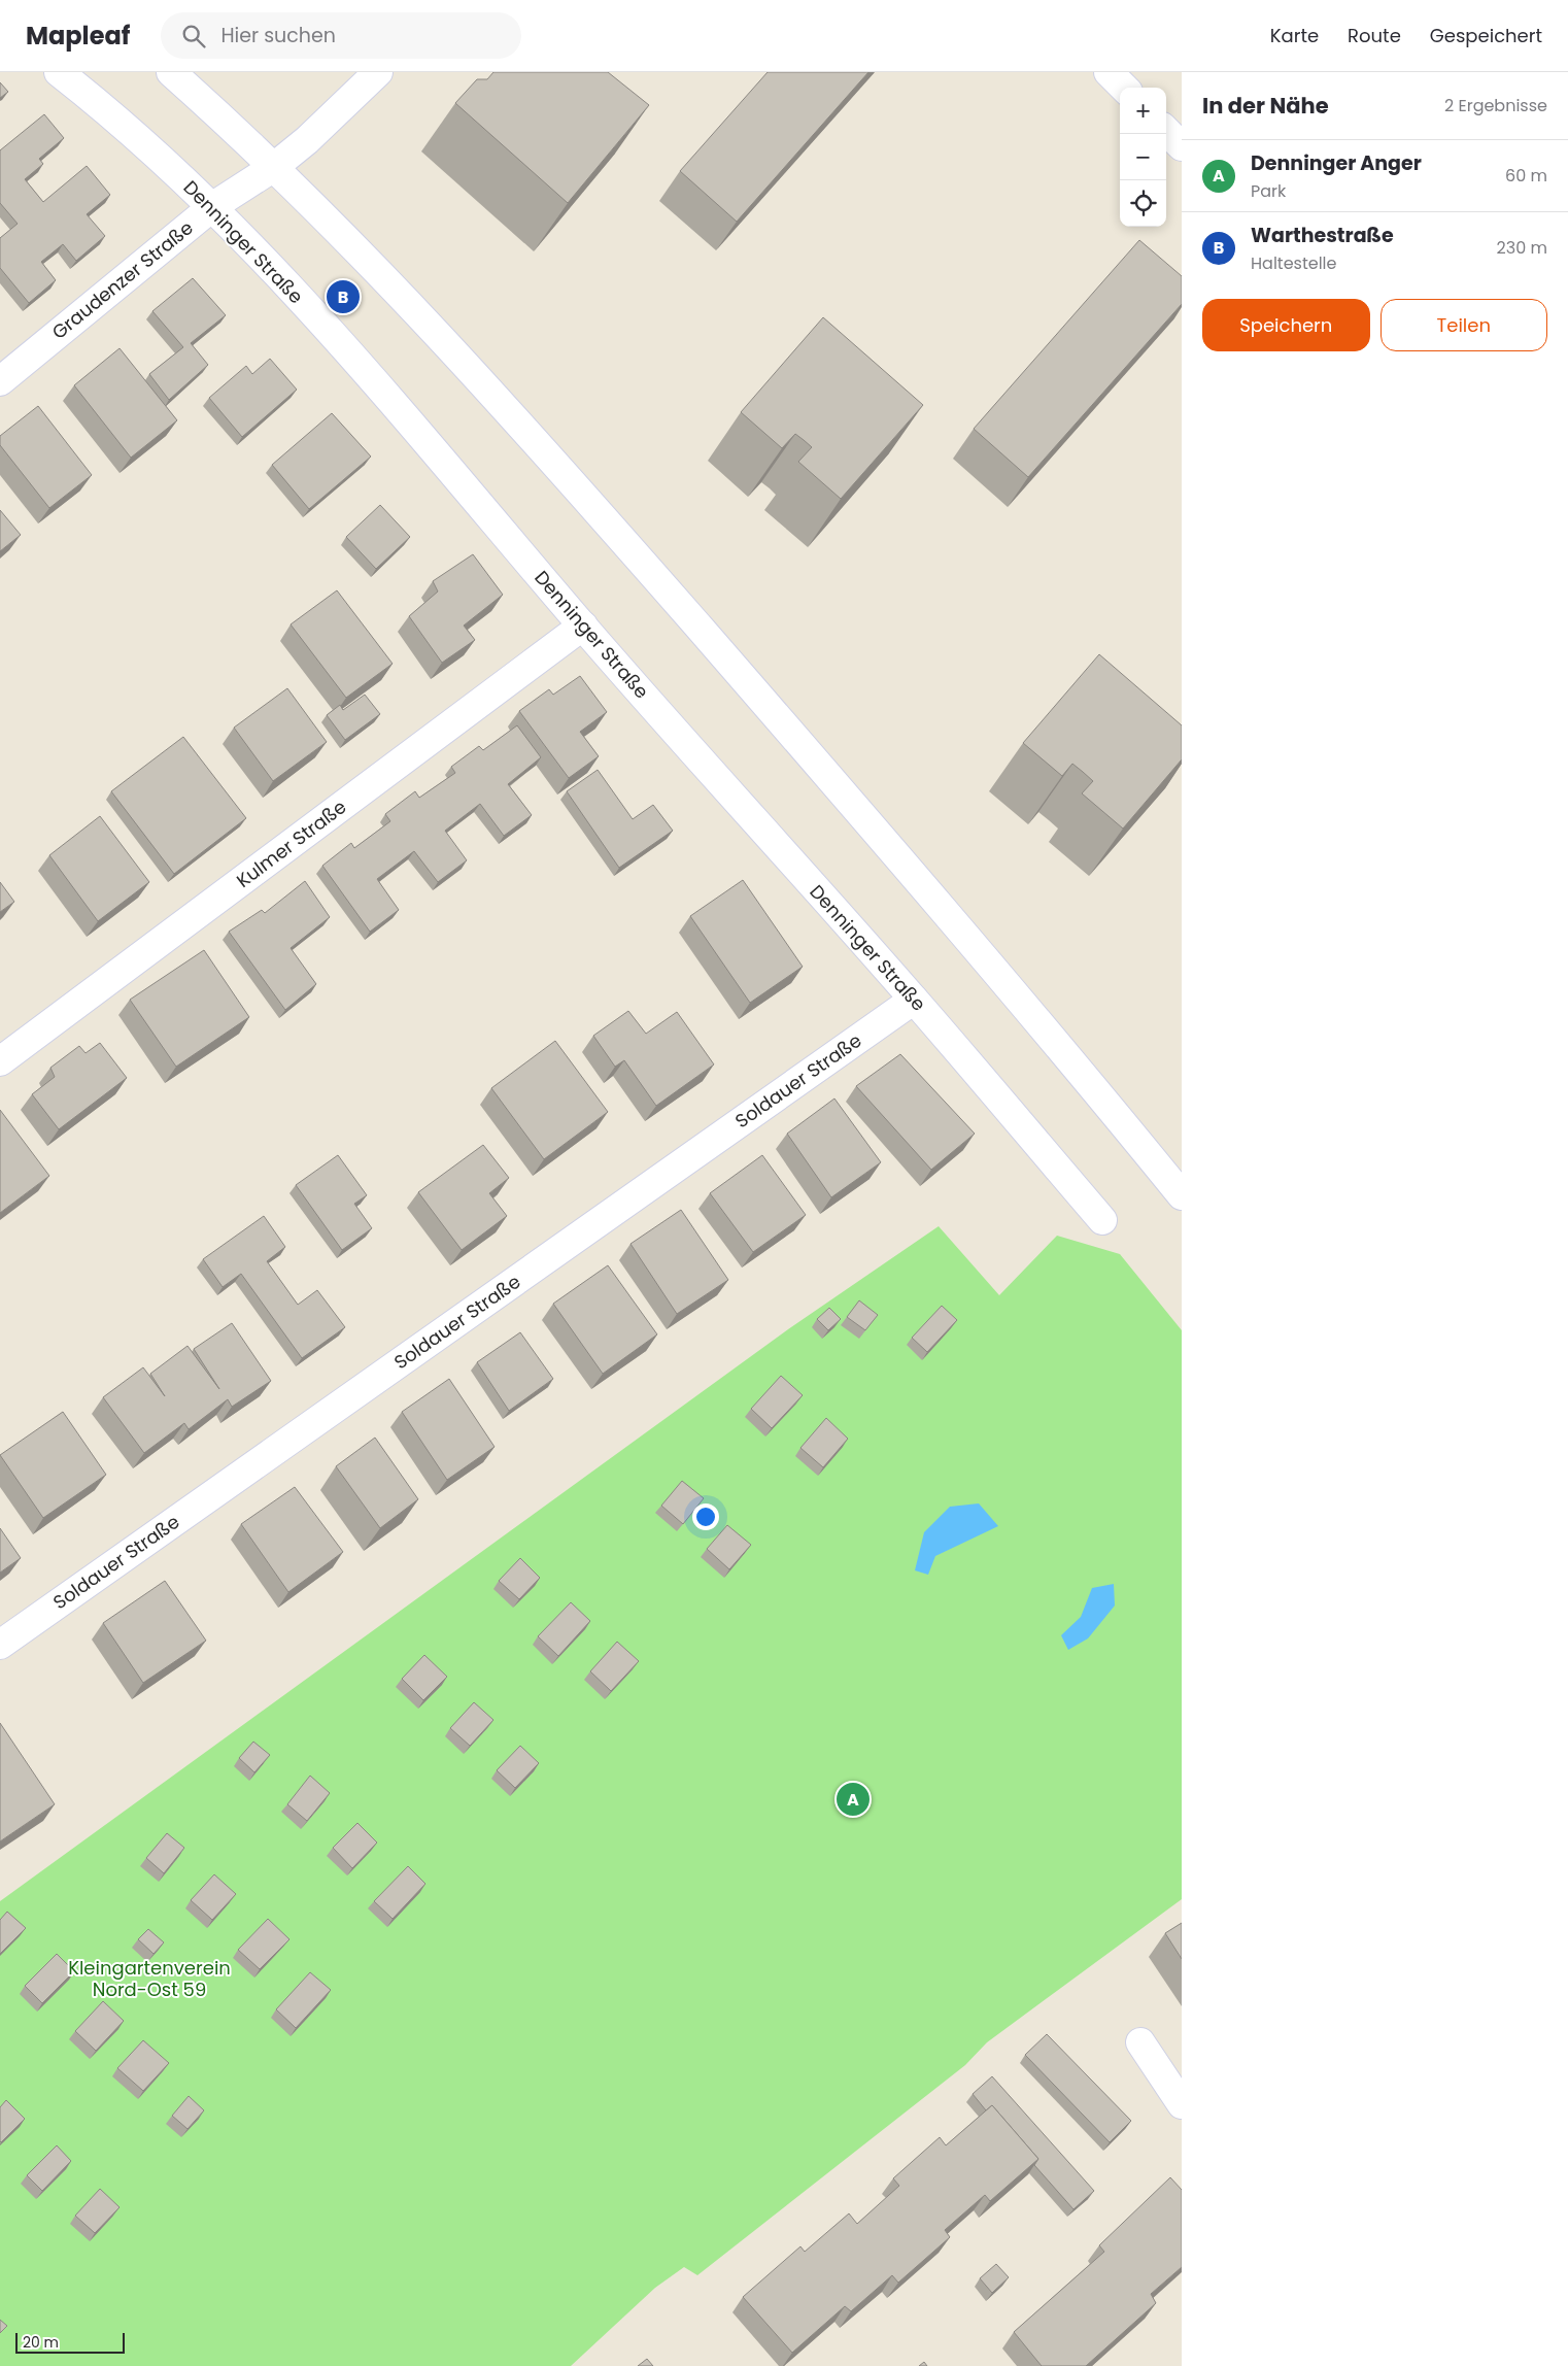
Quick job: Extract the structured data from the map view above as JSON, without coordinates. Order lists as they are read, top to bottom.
{
  "streets": {
    "street": [
      "Denninger Straße",
      "Graudenzer Straße",
      "Kulmer Straße",
      "Soldauer Straße"
    ]
  },
  "crossings": [
    ["Denninger Straße", "Graudenzer Straße"],
    ["Denninger Straße", "Kulmer Straße"],
    ["Denninger Straße", "Soldauer Straße"]
  ],
  "parks": ["Kleingartenverein Nord-Ost 59"],
  "scale_bar": "20 m",
  "page": {
    "header": "Mapleaf",
    "search": "Hier suchen",
    "nav": ["Karte", "Route", "Gespeichert"],
    "heading": ["In der Nähe", "2 Ergebnisse"],
    "map_buttons": ["+", "−"],
    "list": [
      {
        "mark": "A",
        "name": "Denninger Anger",
        "note": "Park",
        "value": "60 m"
      },
      {
        "mark": "B",
        "name": "Warthestraße",
        "note": "Haltestelle",
        "value": "230 m"
      }
    ],
    "pins": ["B", "A"],
    "buttons": ["Speichern", "Teilen"],
    "scale": "20 m"
  }
}
